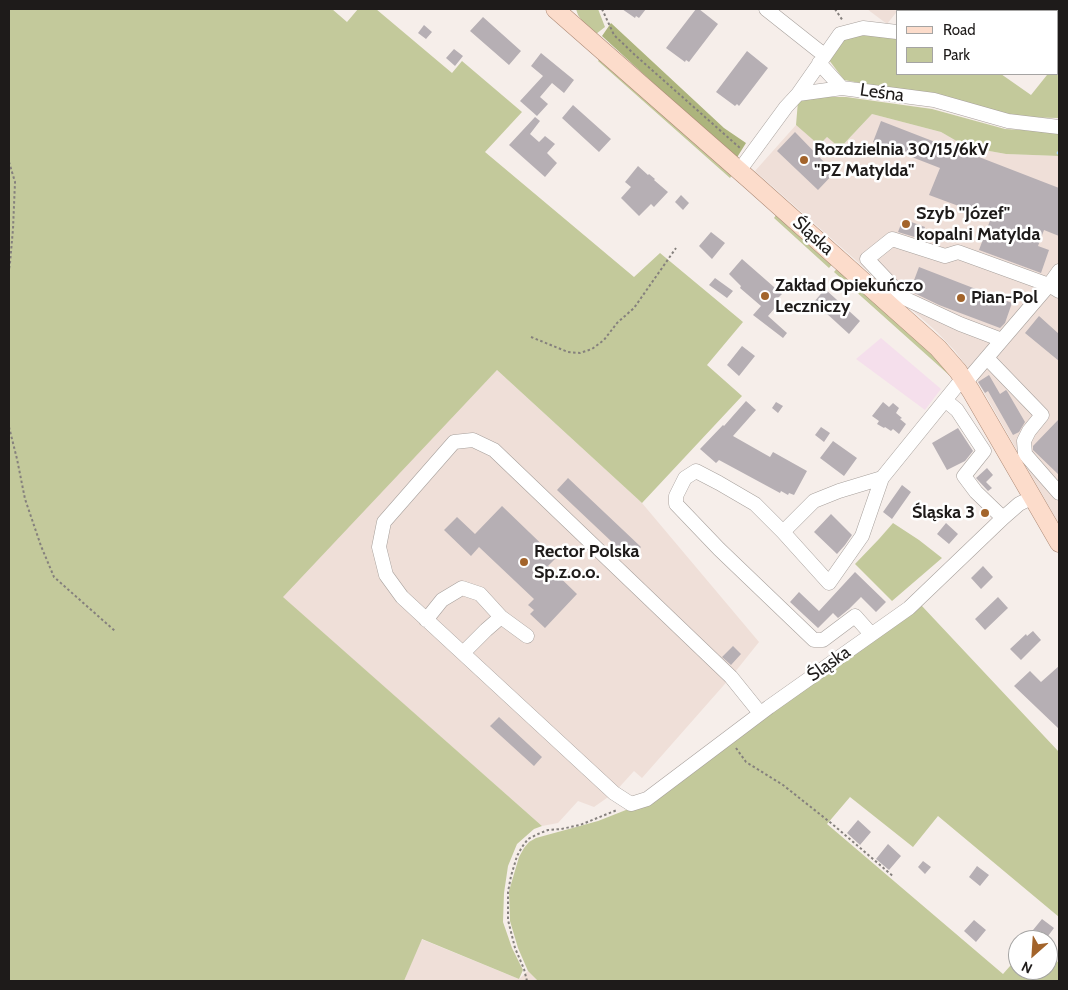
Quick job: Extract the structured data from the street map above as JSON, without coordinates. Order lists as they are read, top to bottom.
{
  "streets": {
    "main road": ["Śląska"],
    "street": ["Leśna"]
  },
  "places": [
    "Rozdzielnia 30/15/6kV \"PZ Matylda\"",
    "Szyb \"Józef\" kopalni Matylda",
    "Zakład Opiekuńczo Leczniczy",
    "Pian-Pol",
    "Śląska 3",
    "Rector Polska Sp.z.o.o."
  ],
  "legend": ["Road", "Park"],
  "north": "bottom left"
}
